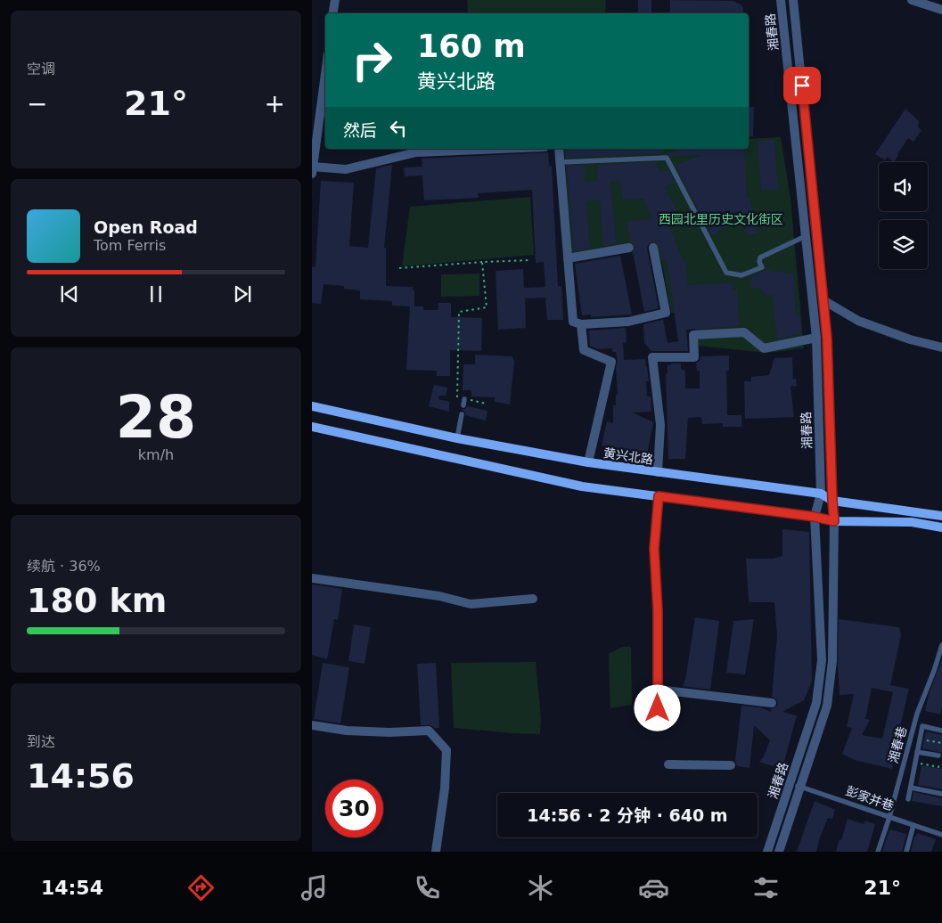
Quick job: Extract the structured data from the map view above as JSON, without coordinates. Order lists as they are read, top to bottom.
{
  "streets": {
    "main road": ["黄兴北路"],
    "street": ["湘春路"],
    "lane": ["湘春巷", "彭家并巷"]
  },
  "crossings": [
    ["湘春路", "黄兴北路"],
    ["湘春路", "彭家并巷"],
    ["湘春巷", "彭家并巷"]
  ],
  "parks": ["西园北里历史文化街区"],
  "page": {
    "tile": [
      "空调",
      ["28", "km/h"],
      ["续航 · 36%", "180 km"],
      ["到达", "14:56"]
    ],
    "turn": ["160 m", "黄兴北路"],
    "heat": ["−", "21°", "+"],
    "then": "然后",
    "song": ["Open Road", "Tom Ferris"],
    "limit": "30",
    "trip": "14:56 · 2 分钟 · 640 m",
    "tabs": ["14:54", "21°"]
  }
}
